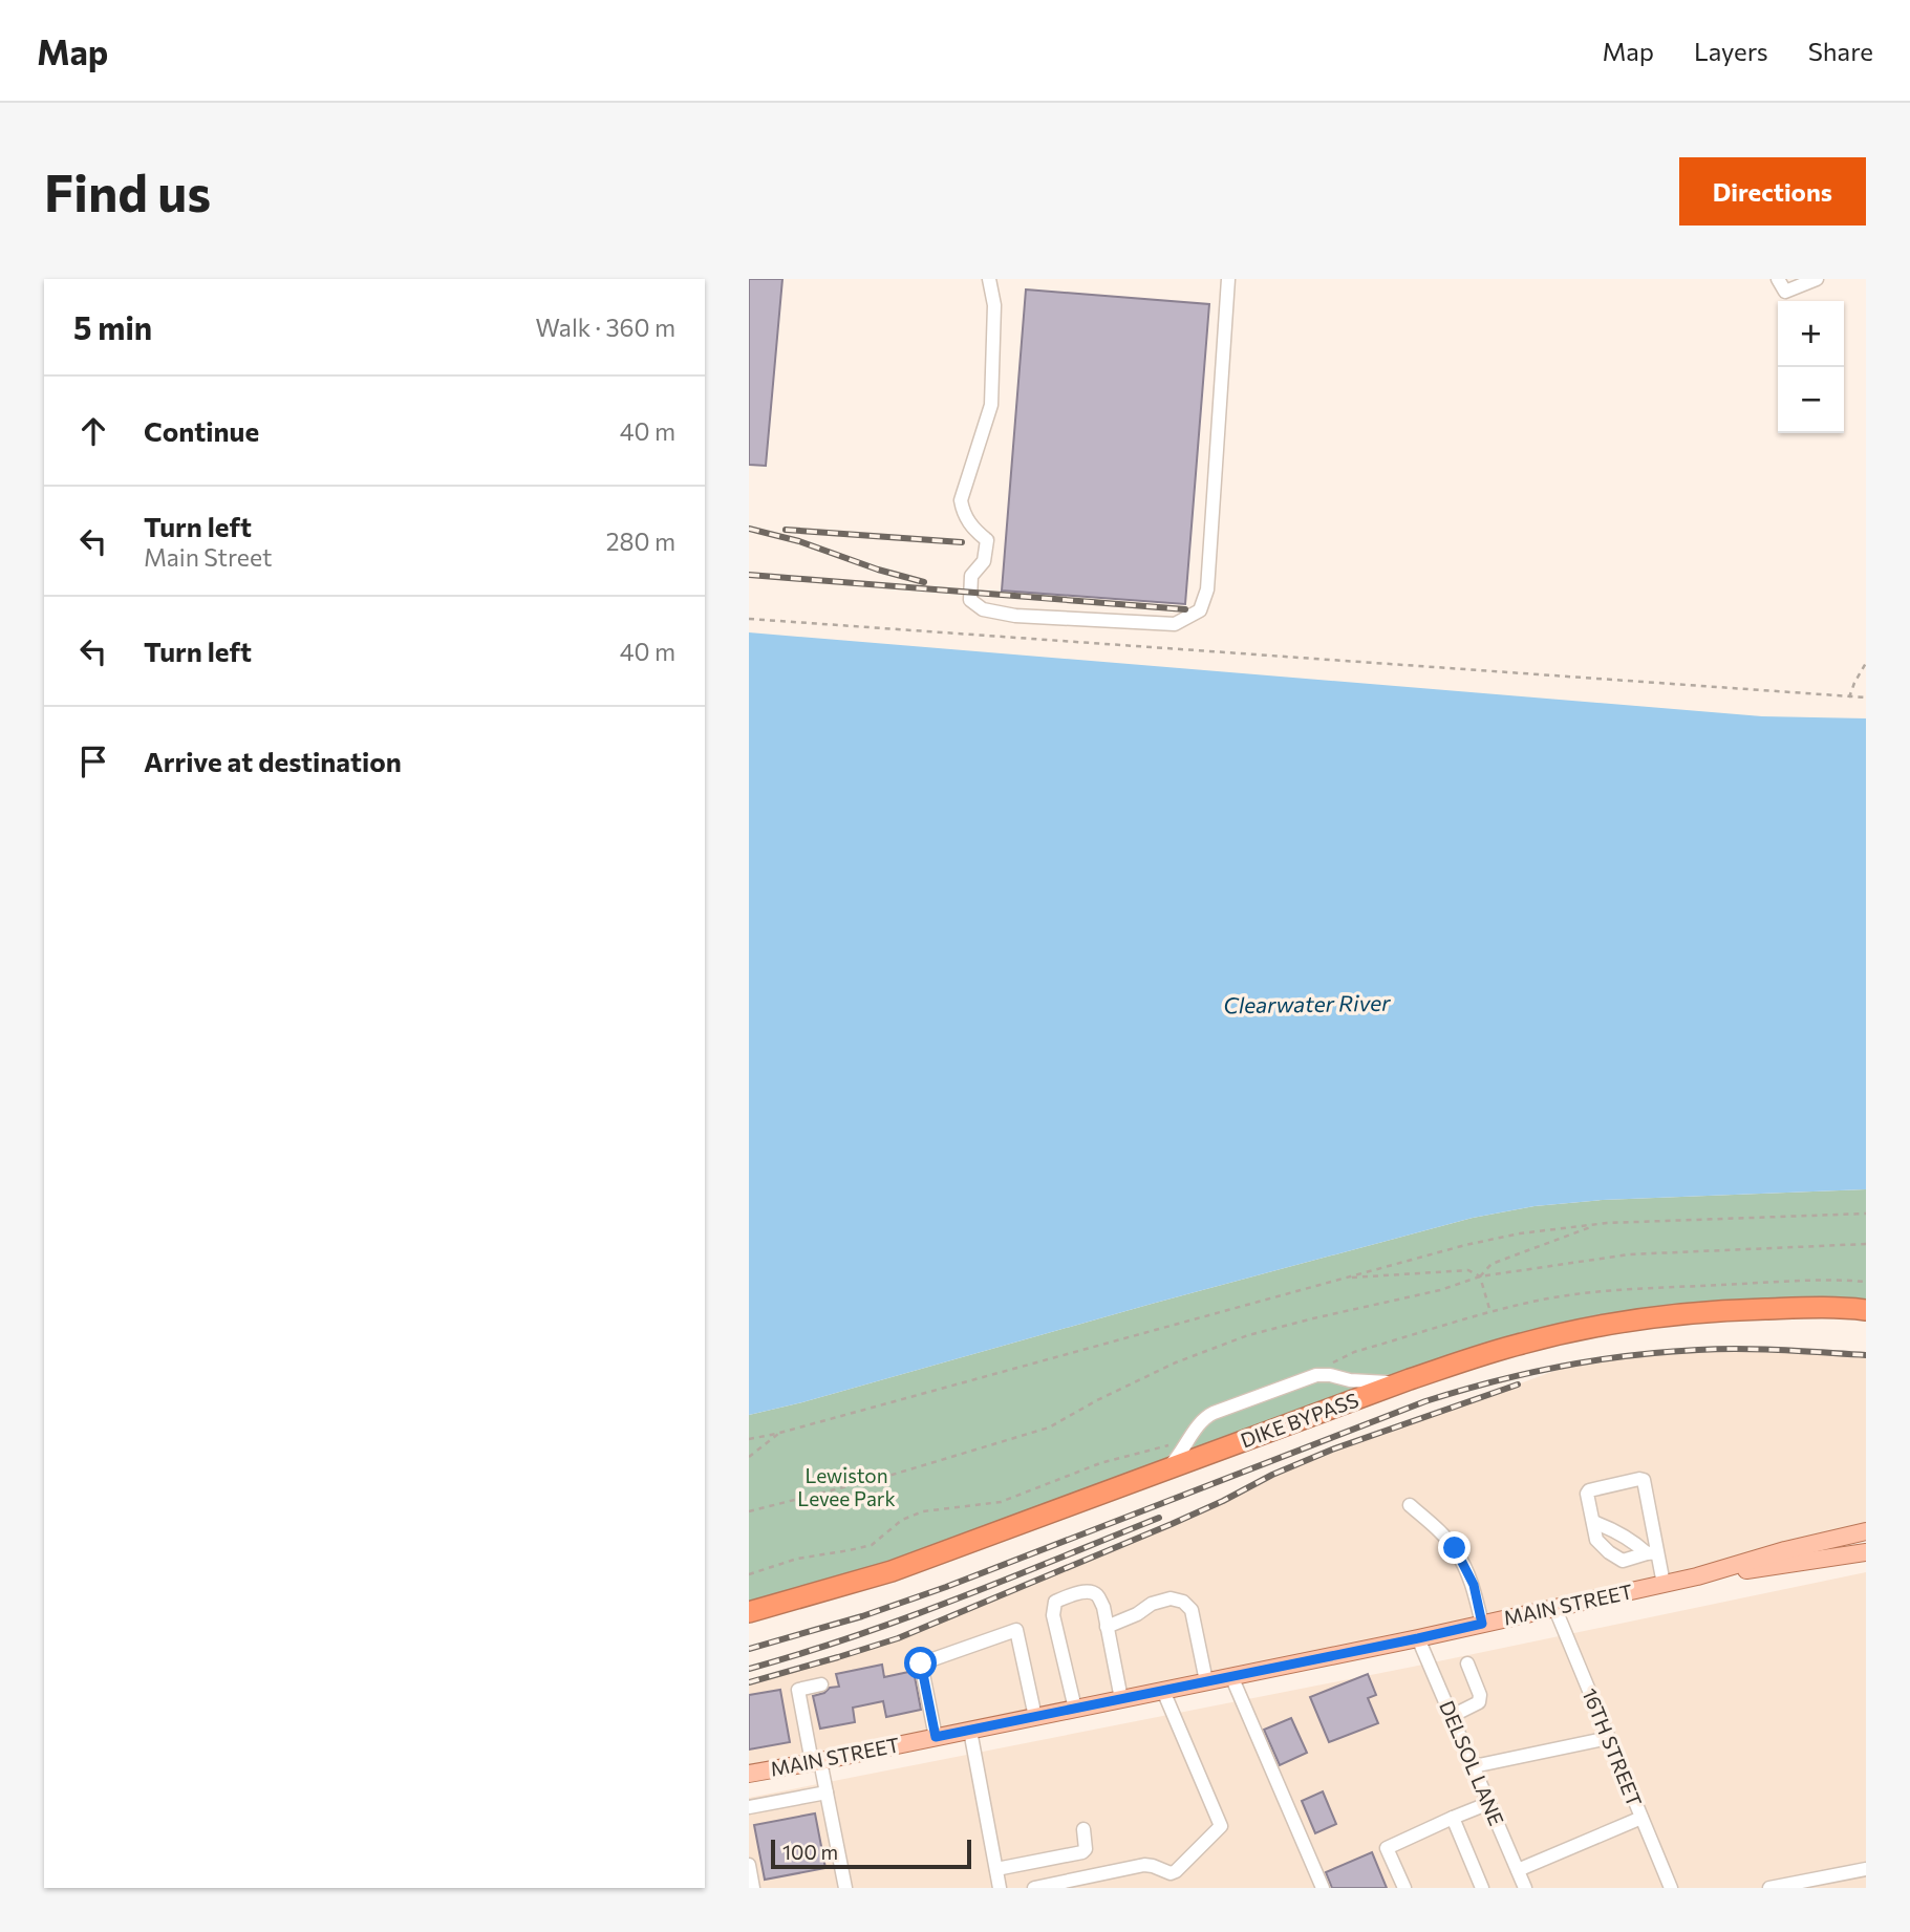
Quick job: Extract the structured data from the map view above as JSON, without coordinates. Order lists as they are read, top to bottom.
{
  "streets": {
    "highway": ["DIKE BYPASS"],
    "main road": ["MAIN STREET"],
    "street": ["16TH STREET", "DELSOL LANE"]
  },
  "crossings": [
    ["MAIN STREET", "16TH STREET"],
    ["MAIN STREET", "DELSOL LANE"]
  ],
  "water": ["Clearwater River"],
  "parks": ["Lewiston Levee Park"],
  "scale_bar": "100 m",
  "page": {
    "header": "Map",
    "nav": ["Map", "Layers", "Share"],
    "buttons": "Directions",
    "title": "Find us",
    "heading": ["5 min", "Walk · 360 m"],
    "map_buttons": ["+", "−"],
    "list": [
      ["Continue", "40 m"],
      ["Turn left", "Main Street", "280 m"],
      ["Turn left", "40 m"],
      "Arrive at destination"
    ],
    "scale": "100 m"
  }
}
